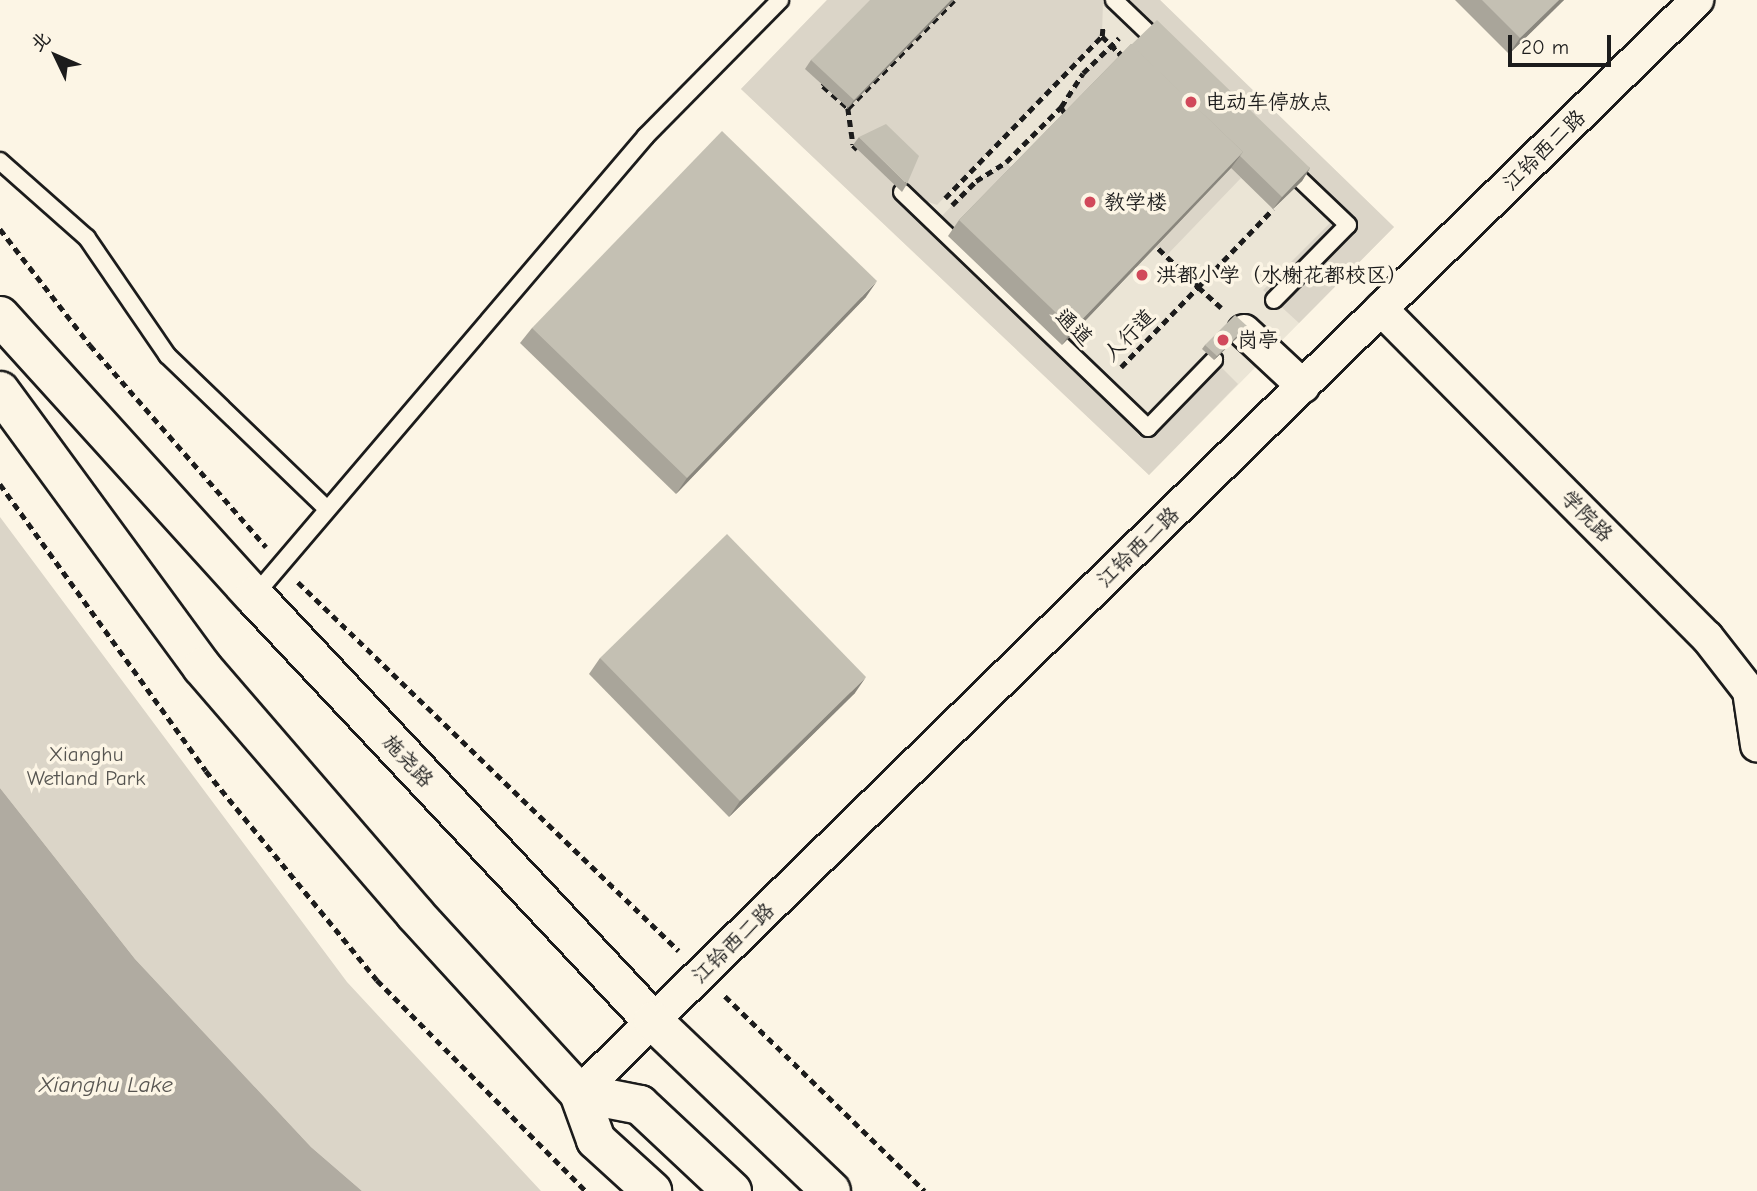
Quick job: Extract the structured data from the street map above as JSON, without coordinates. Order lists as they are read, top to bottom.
{
  "streets": {
    "main road": ["施尧路"],
    "street": ["江铃西二路", "学院路"],
    "lane": ["通道"],
    "path": ["人行道"]
  },
  "crossings": [
    ["江铃西二路", "学院路"],
    ["江铃西二路", "施尧路"],
    ["通道", "人行道"]
  ],
  "water": ["Xianghu Lake"],
  "parks": ["Xianghu Wetland Park"],
  "places": [
    "电动车停放点",
    "教学楼",
    "洪都小学（水榭花都校区）",
    "岗亭"
  ],
  "scale_bar": "20 m",
  "north": "top left"
}
